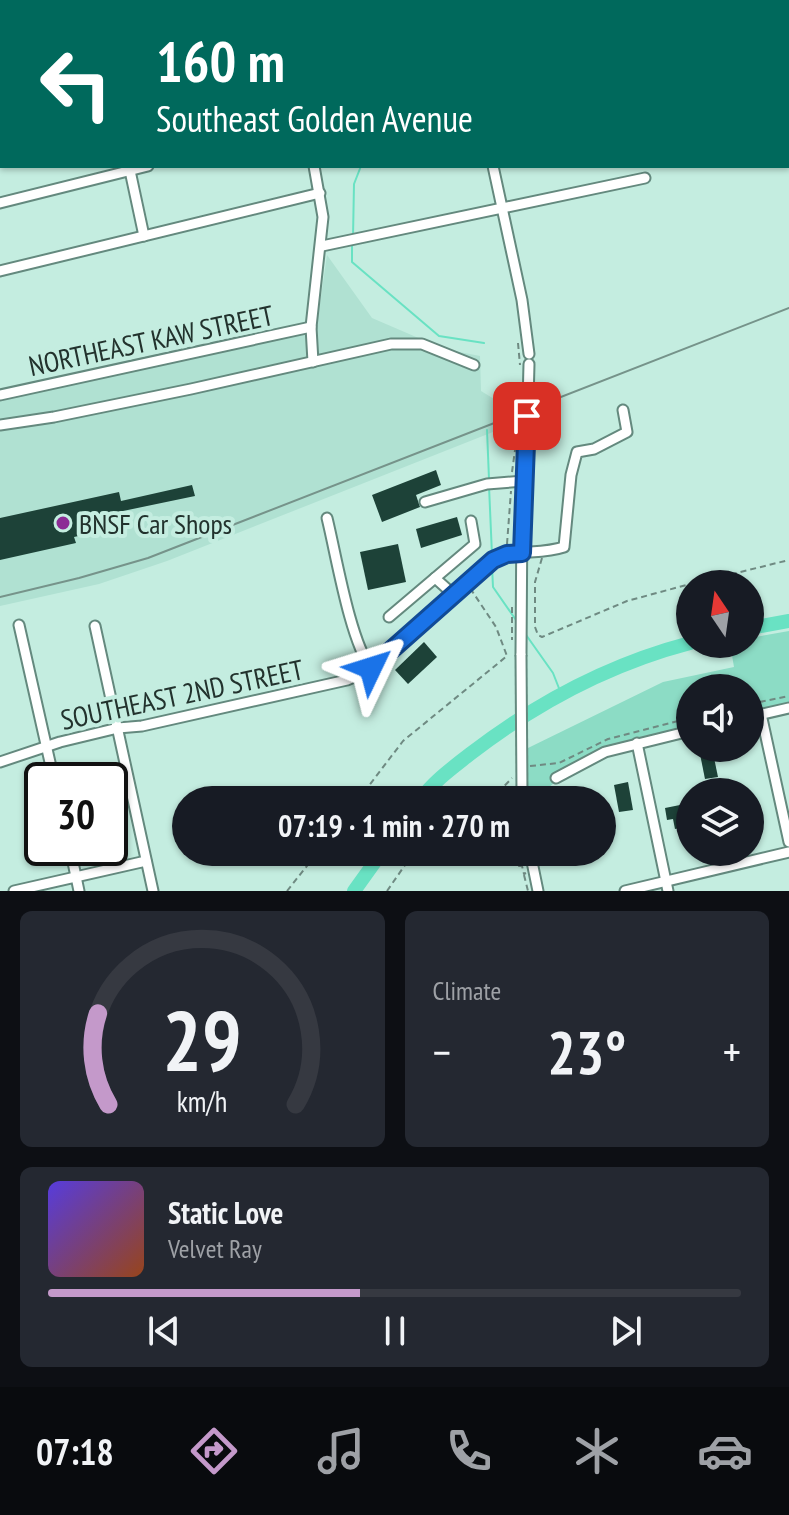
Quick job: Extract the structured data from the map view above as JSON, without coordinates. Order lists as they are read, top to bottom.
{
  "streets": {
    "street": ["NORTHEAST KAW STREET", "SOUTHEAST 2ND STREET"]
  },
  "places": ["BNSF Car Shops"],
  "north": "top",
  "page": {
    "turn": ["160 m", "Southeast Golden Avenue"],
    "limit": "30",
    "trip": "07:19 · 1 min · 270 m",
    "tile": "Climate",
    "heat": ["−", "23°", "+"],
    "song": ["Static Love", "Velvet Ray"],
    "tabs": "07:18",
    "gauge": ["29", "km/h"]
  }
}
